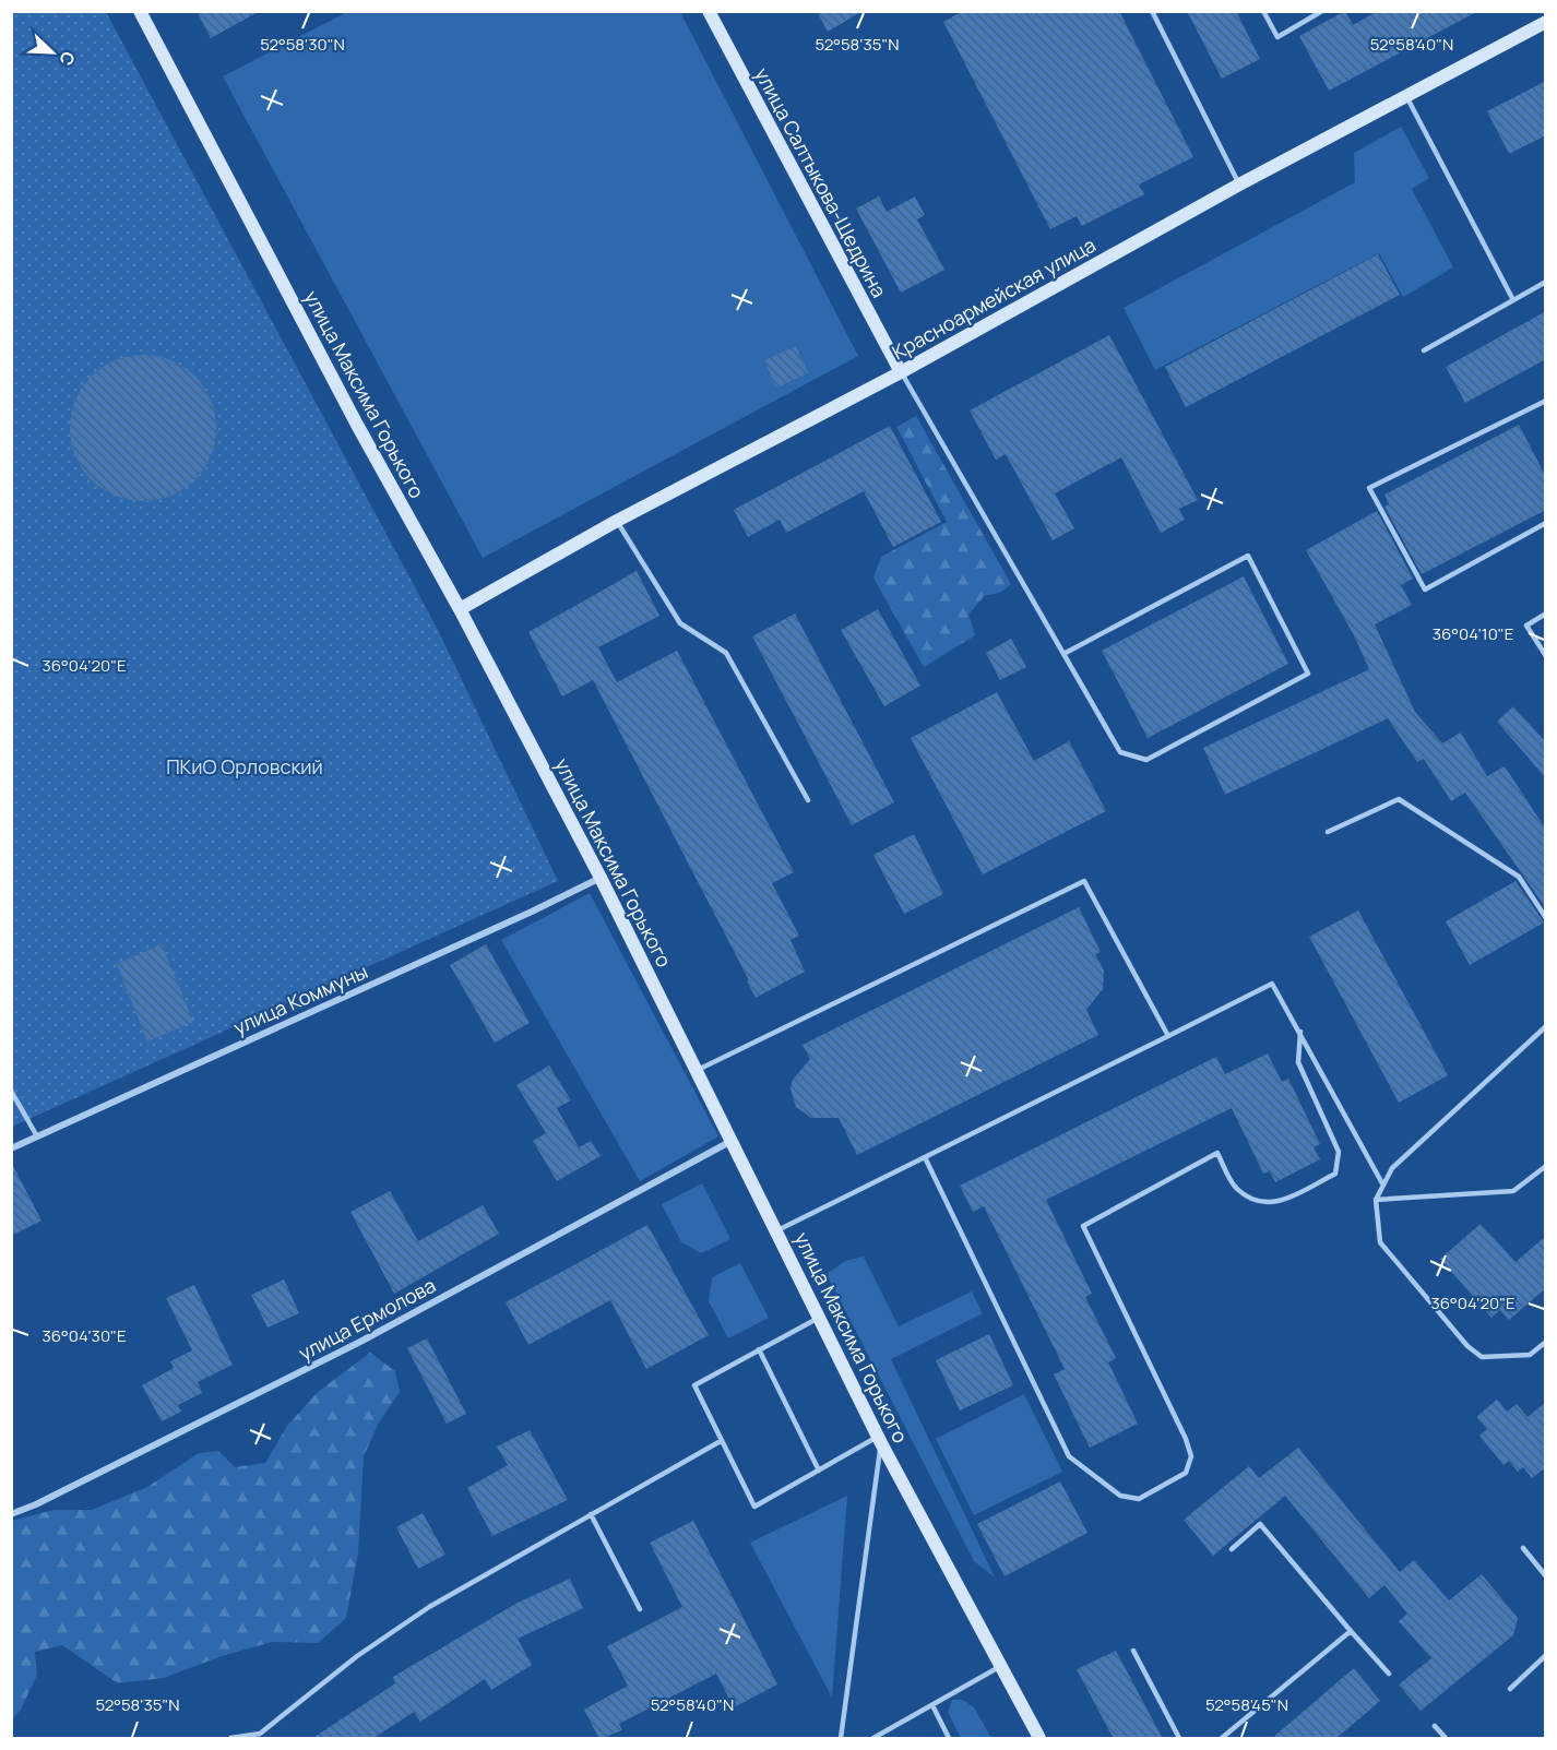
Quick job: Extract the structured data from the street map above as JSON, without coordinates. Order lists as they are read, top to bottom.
{
  "streets": {
    "main road": ["улица Салтыкова-Щедрина", "Красноармейская улица", "улица Максима Горького"],
    "street": ["улица Коммуны", "улица Ермолова"]
  },
  "crossings": [
    ["улица Салтыкова-Щедрина", "Красноармейская улица"],
    ["Красноармейская улица", "улица Максима Горького"],
    ["улица Максима Горького", "улица Коммуны"],
    ["улица Максима Горького", "улица Ермолова"]
  ],
  "parks": ["ПКиО Орловский"],
  "north": "bottom right",
  "coordinates": [
    "52°58'30\"N",
    "52°58'35\"N",
    "52°58'40\"N",
    "36°04'10\"E",
    "36°04'20\"E",
    "36°04'30\"E",
    "52°58'45\"N"
  ]
}
